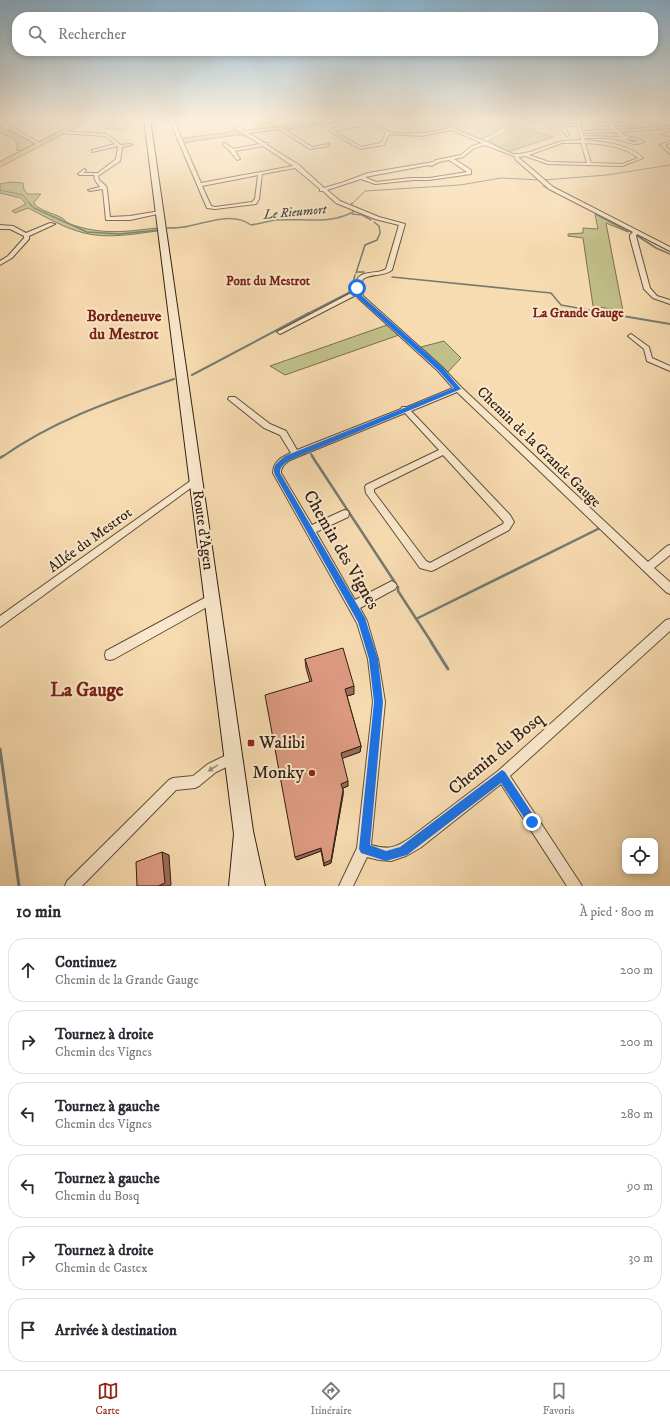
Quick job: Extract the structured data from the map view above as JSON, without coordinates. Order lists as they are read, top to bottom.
{
  "streets": {
    "main road": ["Route d'Agen"],
    "street": [
      "Chemin de la Grande Gauge",
      "Allée du Mestrot",
      "Chemin des Vignes",
      "Chemin du Bosq"
    ]
  },
  "crossings": [
    ["Chemin de la Grande Gauge", "Chemin des Vignes"],
    ["Route d'Agen", "Allée du Mestrot"],
    ["Chemin des Vignes", "Chemin du Bosq"]
  ],
  "districts": [
    "Pont du Mestrot",
    "La Grande Gauge",
    "Bordeneuve du Mestrot",
    "La Gauge"
  ],
  "water": ["Le Rieumort"],
  "places": {
    "transit": ["Walibi"],
    "other": ["Monky"]
  },
  "page": {
    "search": "Rechercher",
    "heading": ["10 min", "À pied · 800 m"],
    "list": [
      ["Continuez", "Chemin de la Grande Gauge", "200 m"],
      ["Tournez à droite", "Chemin des Vignes", "200 m"],
      ["Tournez à gauche", "Chemin des Vignes", "280 m"],
      ["Tournez à gauche", "Chemin du Bosq", "90 m"],
      ["Tournez à droite", "Chemin de Castex", "30 m"],
      "Arrivée à destination"
    ],
    "nav": ["Carte", "Itinéraire", "Favoris"]
  }
}
